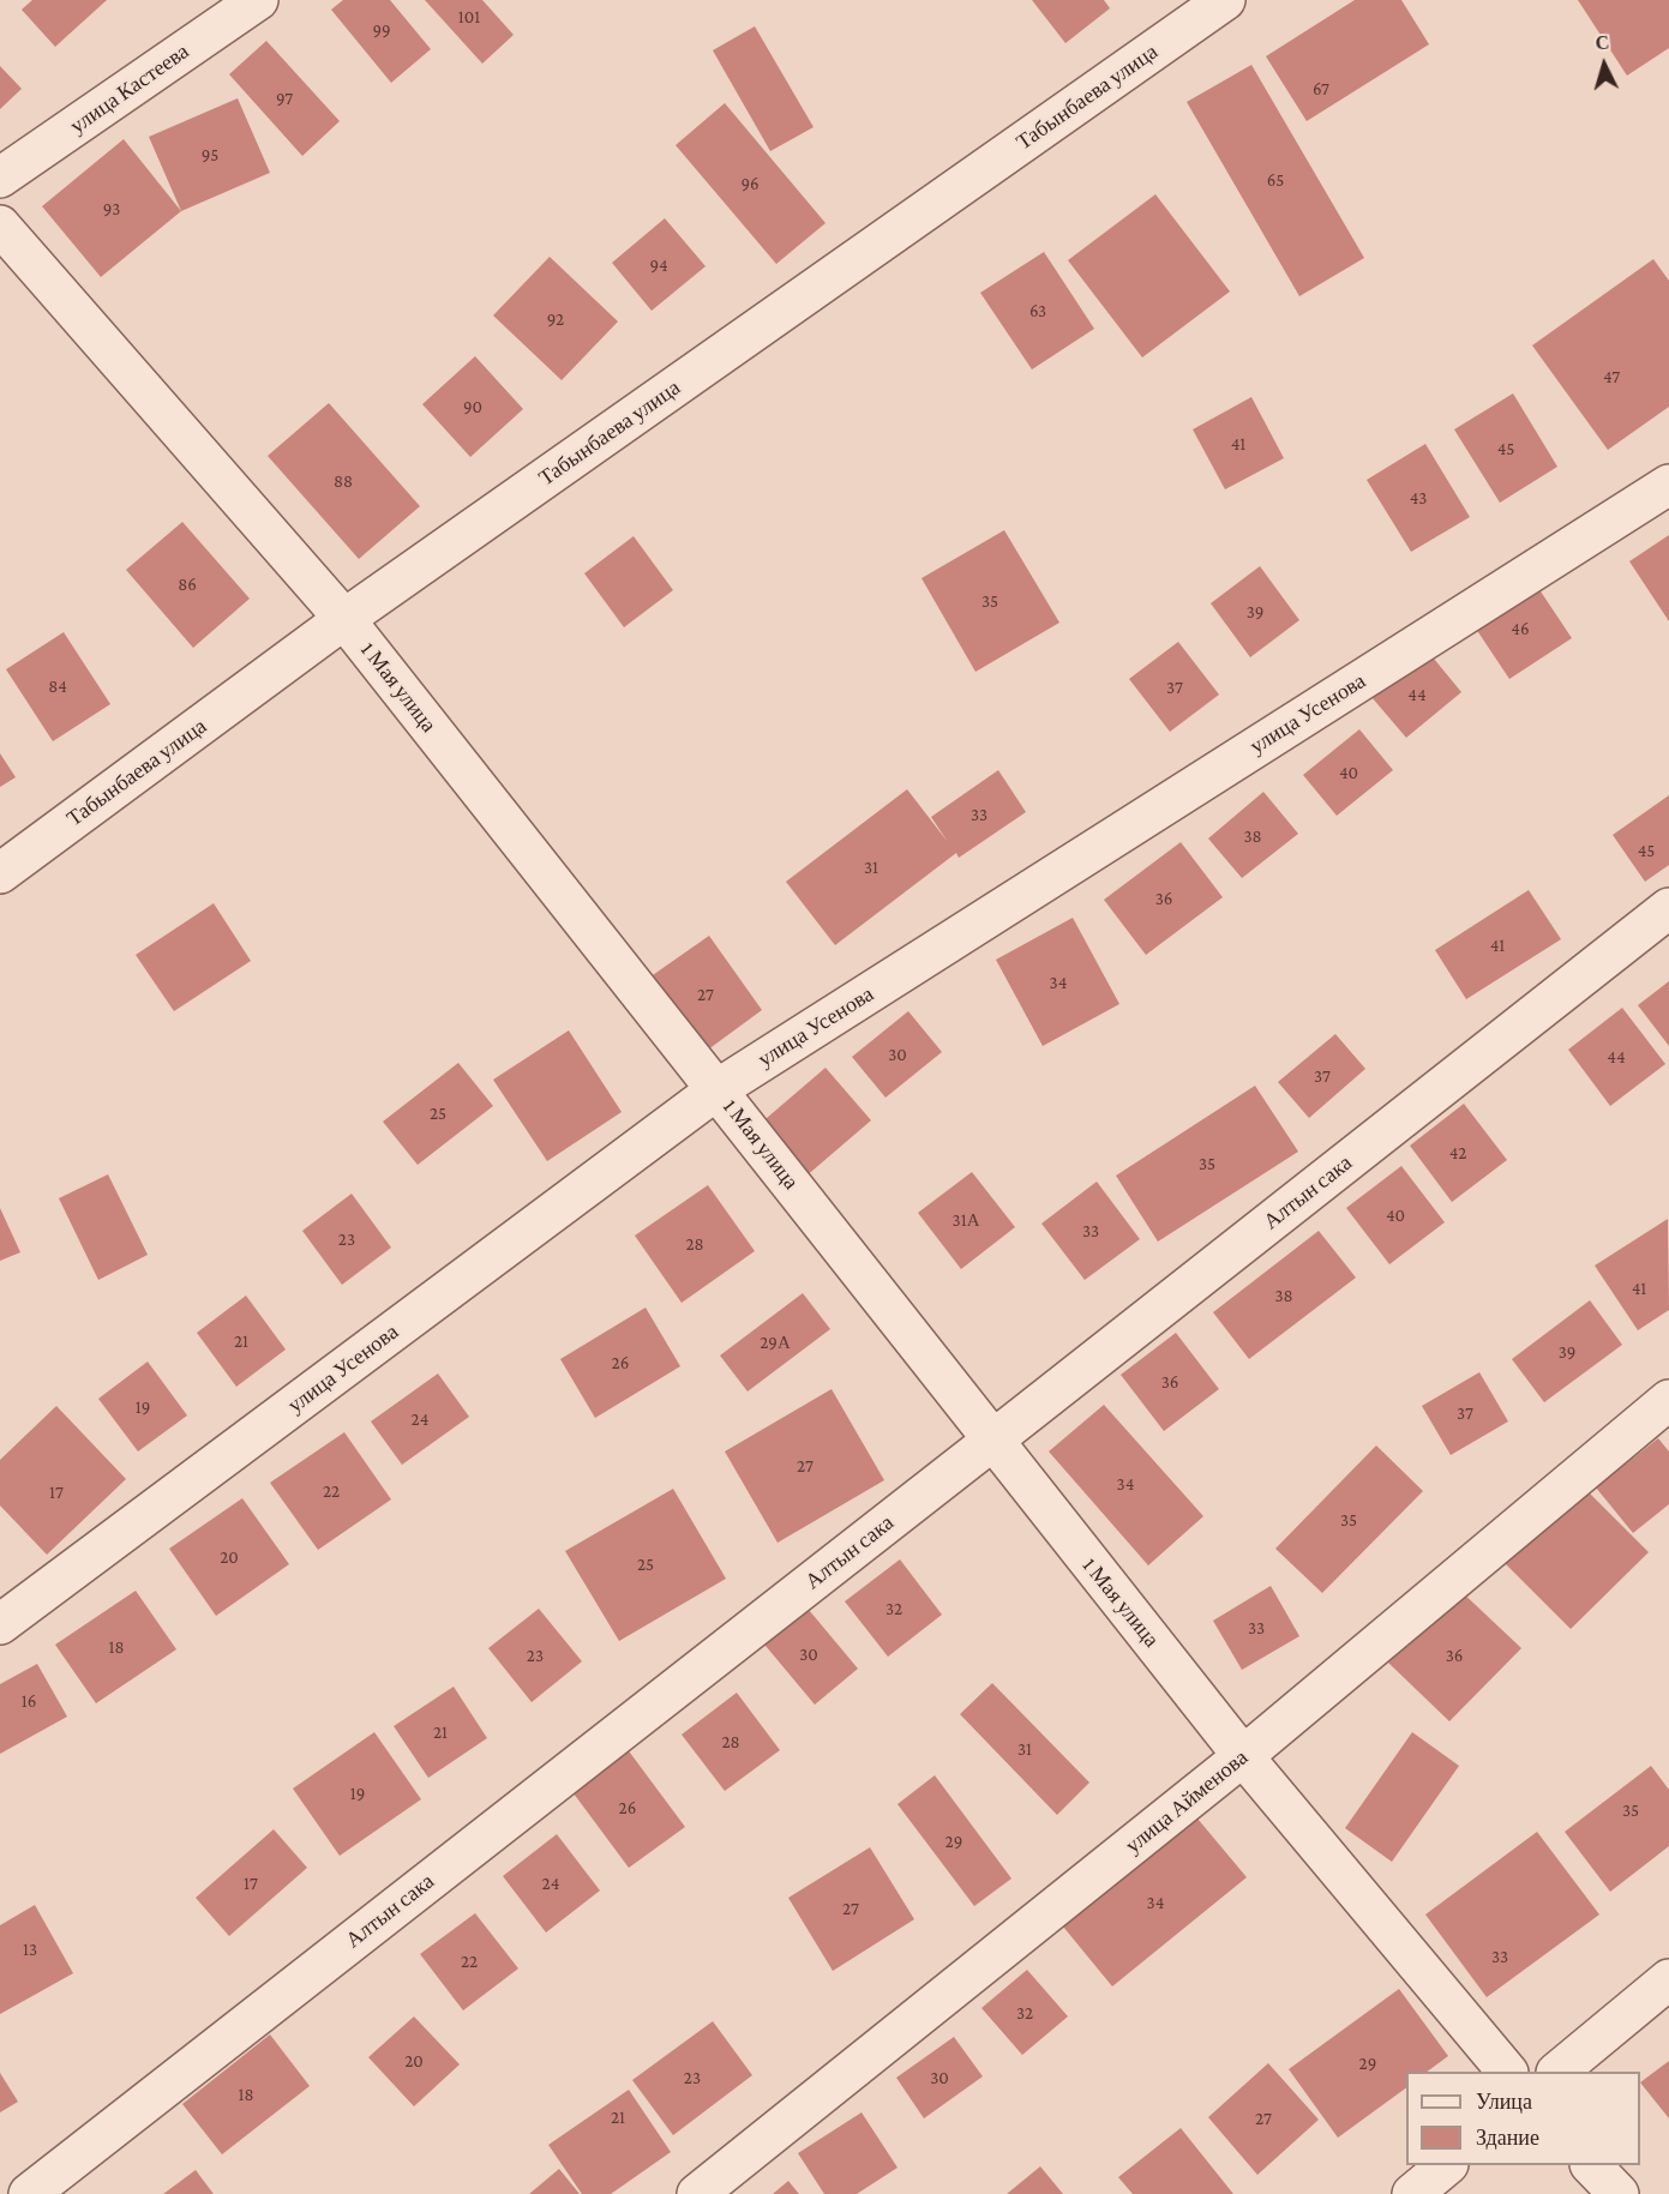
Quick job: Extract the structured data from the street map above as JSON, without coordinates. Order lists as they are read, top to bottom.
{
  "streets": {
    "street": [
      "улица Кастеева",
      "Табынбаева улица",
      "1 Мая улица",
      "улица Усенова",
      "Алтын сака",
      "улица Айменова"
    ]
  },
  "crossings": [
    ["Табынбаева улица", "1 Мая улица"],
    ["1 Мая улица", "улица Усенова"],
    ["1 Мая улица", "Алтын сака"],
    ["1 Мая улица", "улица Айменова"]
  ],
  "house_numbers": [
    "101",
    "99",
    "67",
    "97",
    "95",
    "65",
    "96",
    "93",
    "94",
    "63",
    "92",
    "47",
    "90",
    "41",
    "45",
    "88",
    "43",
    "86",
    "35",
    "39",
    "46",
    "84",
    "37",
    "44",
    "40",
    "33",
    "38",
    "45",
    "31",
    "36",
    "41",
    "34",
    "27",
    "30",
    "44",
    "37",
    "25",
    "42",
    "35",
    "40",
    "31А",
    "33",
    "23",
    "28",
    "41",
    "38",
    "21",
    "29А",
    "39",
    "26",
    "36",
    "19",
    "37",
    "24",
    "27",
    "34",
    "22",
    "17",
    "35",
    "20",
    "25",
    "32",
    "33",
    "18",
    "30",
    "23",
    "36",
    "16",
    "21",
    "28",
    "31",
    "19",
    "26",
    "35",
    "29",
    "17",
    "24",
    "34",
    "27",
    "13",
    "33",
    "22",
    "32",
    "20",
    "29",
    "23",
    "30",
    "18",
    "21",
    "27"
  ],
  "legend": ["Улица", "Здание"],
  "north": "top"
}
